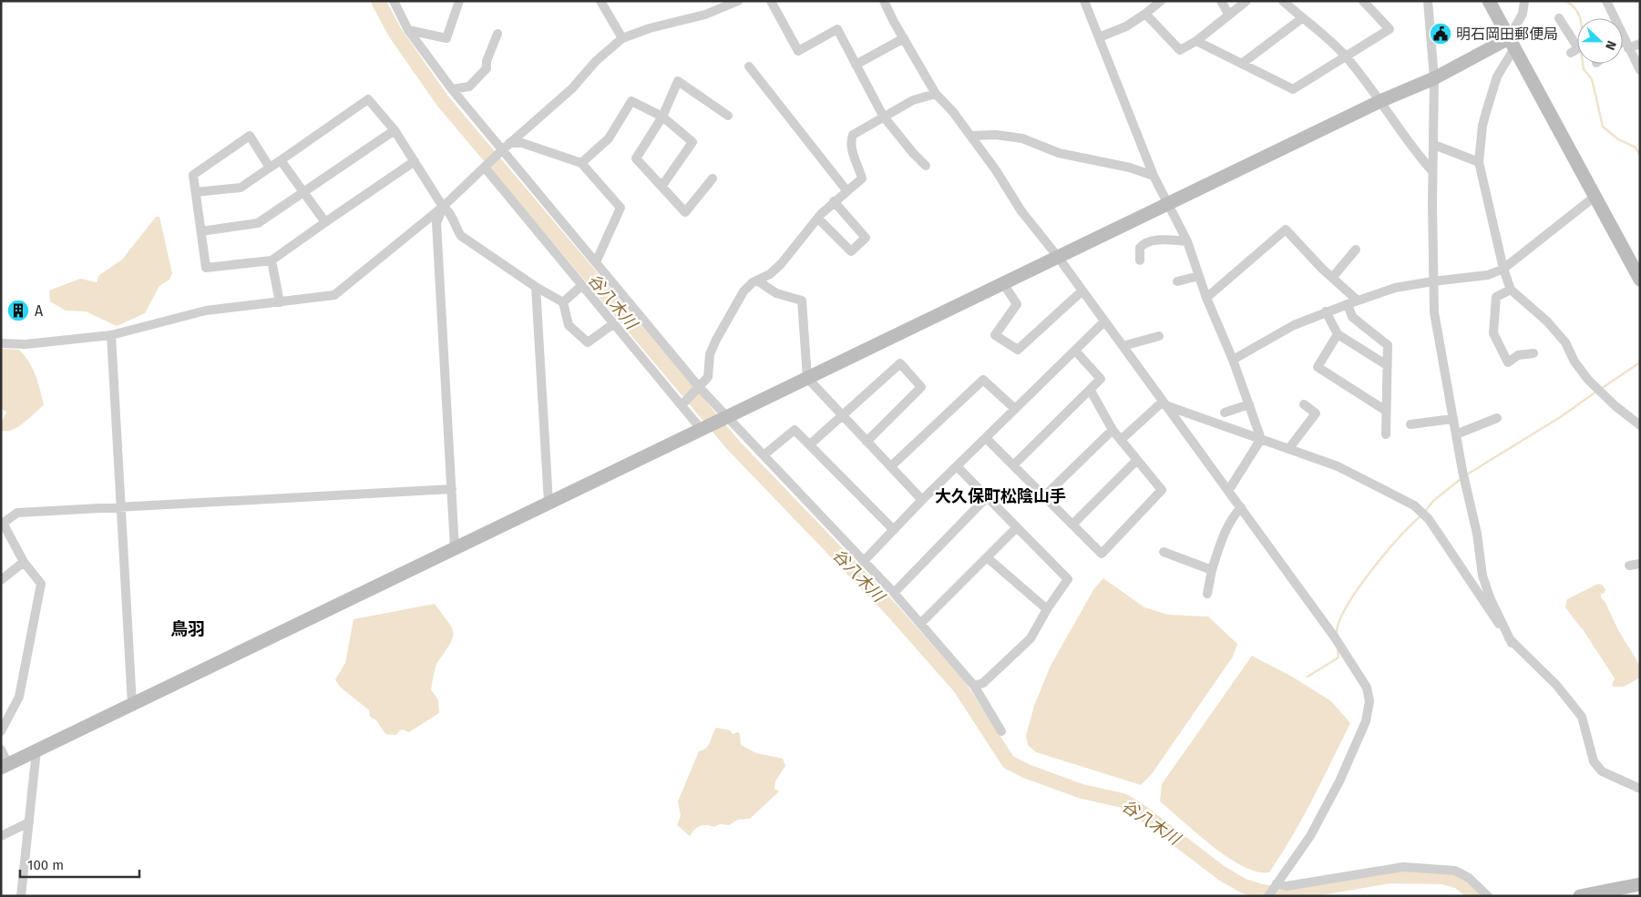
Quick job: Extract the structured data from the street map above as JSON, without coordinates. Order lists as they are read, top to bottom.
{
  "districts": ["大久保町松陰山手", "鳥羽"],
  "water": ["谷八木川"],
  "places": {
    "public building": ["明石岡田郵便局"],
    "building": ["A"]
  },
  "scale_bar": "100 m",
  "north": "right"
}
